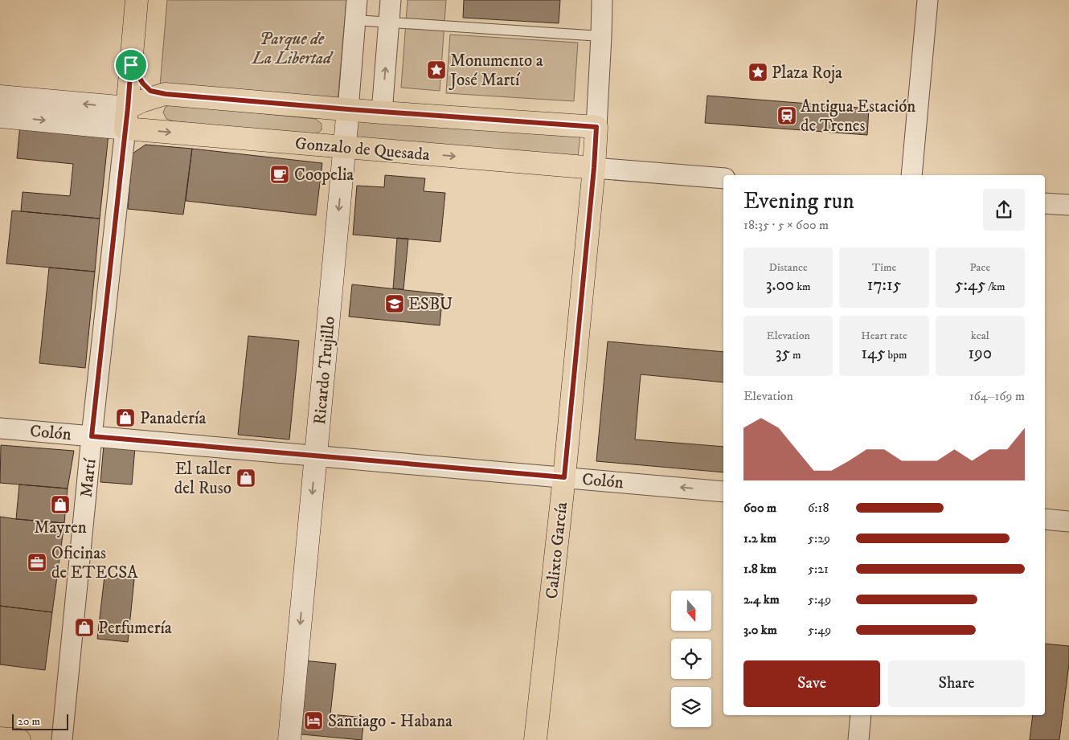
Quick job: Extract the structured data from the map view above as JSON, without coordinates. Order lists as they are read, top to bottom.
{
  "streets": {
    "main road": [
      "Gonzalo de Quesada",
      "Ricardo Trujillo",
      "Martí",
      "Calixto García"
    ],
    "street": ["Colón"]
  },
  "crossings": [
    ["Gonzalo de Quesada", "Ricardo Trujillo"],
    ["Gonzalo de Quesada", "Martí"],
    ["Gonzalo de Quesada", "Calixto García"],
    ["Ricardo Trujillo", "Colón"],
    ["Colón", "Martí"],
    ["Colón", "Calixto García"]
  ],
  "one_way": ["Ricardo Trujillo"],
  "parks": ["Parque de La Libertad"],
  "places": {
    "place": ["Monumento a José Martí", "Plaza Roja"],
    "station": ["Antigua Estación de Trenes"],
    "cafe": ["Coopelia"],
    "school or university": ["ESBU"],
    "shop": [
      "Panadería",
      "El taller del Ruso",
      "Mayren",
      "Perfumería"
    ],
    "office": ["Oficinas de ETECSA"],
    "hotel": ["Santiago - Habana"]
  },
  "scale_bar": "20 m",
  "north": "bottom",
  "page": {
    "heading": ["Evening run", "18:35 · 5 × 600 m"],
    "stats": [
      ["Distance", "3.00 km"],
      ["Time", "17:15"],
      ["Pace", "5:45 /km"],
      ["Elevation", "35 m"],
      ["Heart rate", "145 bpm"],
      ["kcal", "190"]
    ],
    "chart": ["Elevation", "164–169 m"],
    "list": [
      {
        "name": "600 m",
        "note": "6:18"
      },
      {
        "name": "1.2 km",
        "note": "5:29"
      },
      {
        "name": "1.8 km",
        "note": "5:21"
      },
      {
        "name": "2.4 km",
        "note": "5:49"
      },
      {
        "name": "3.0 km",
        "note": "5:49"
      }
    ],
    "buttons": ["Save", "Share"],
    "scale": "20 m"
  }
}
